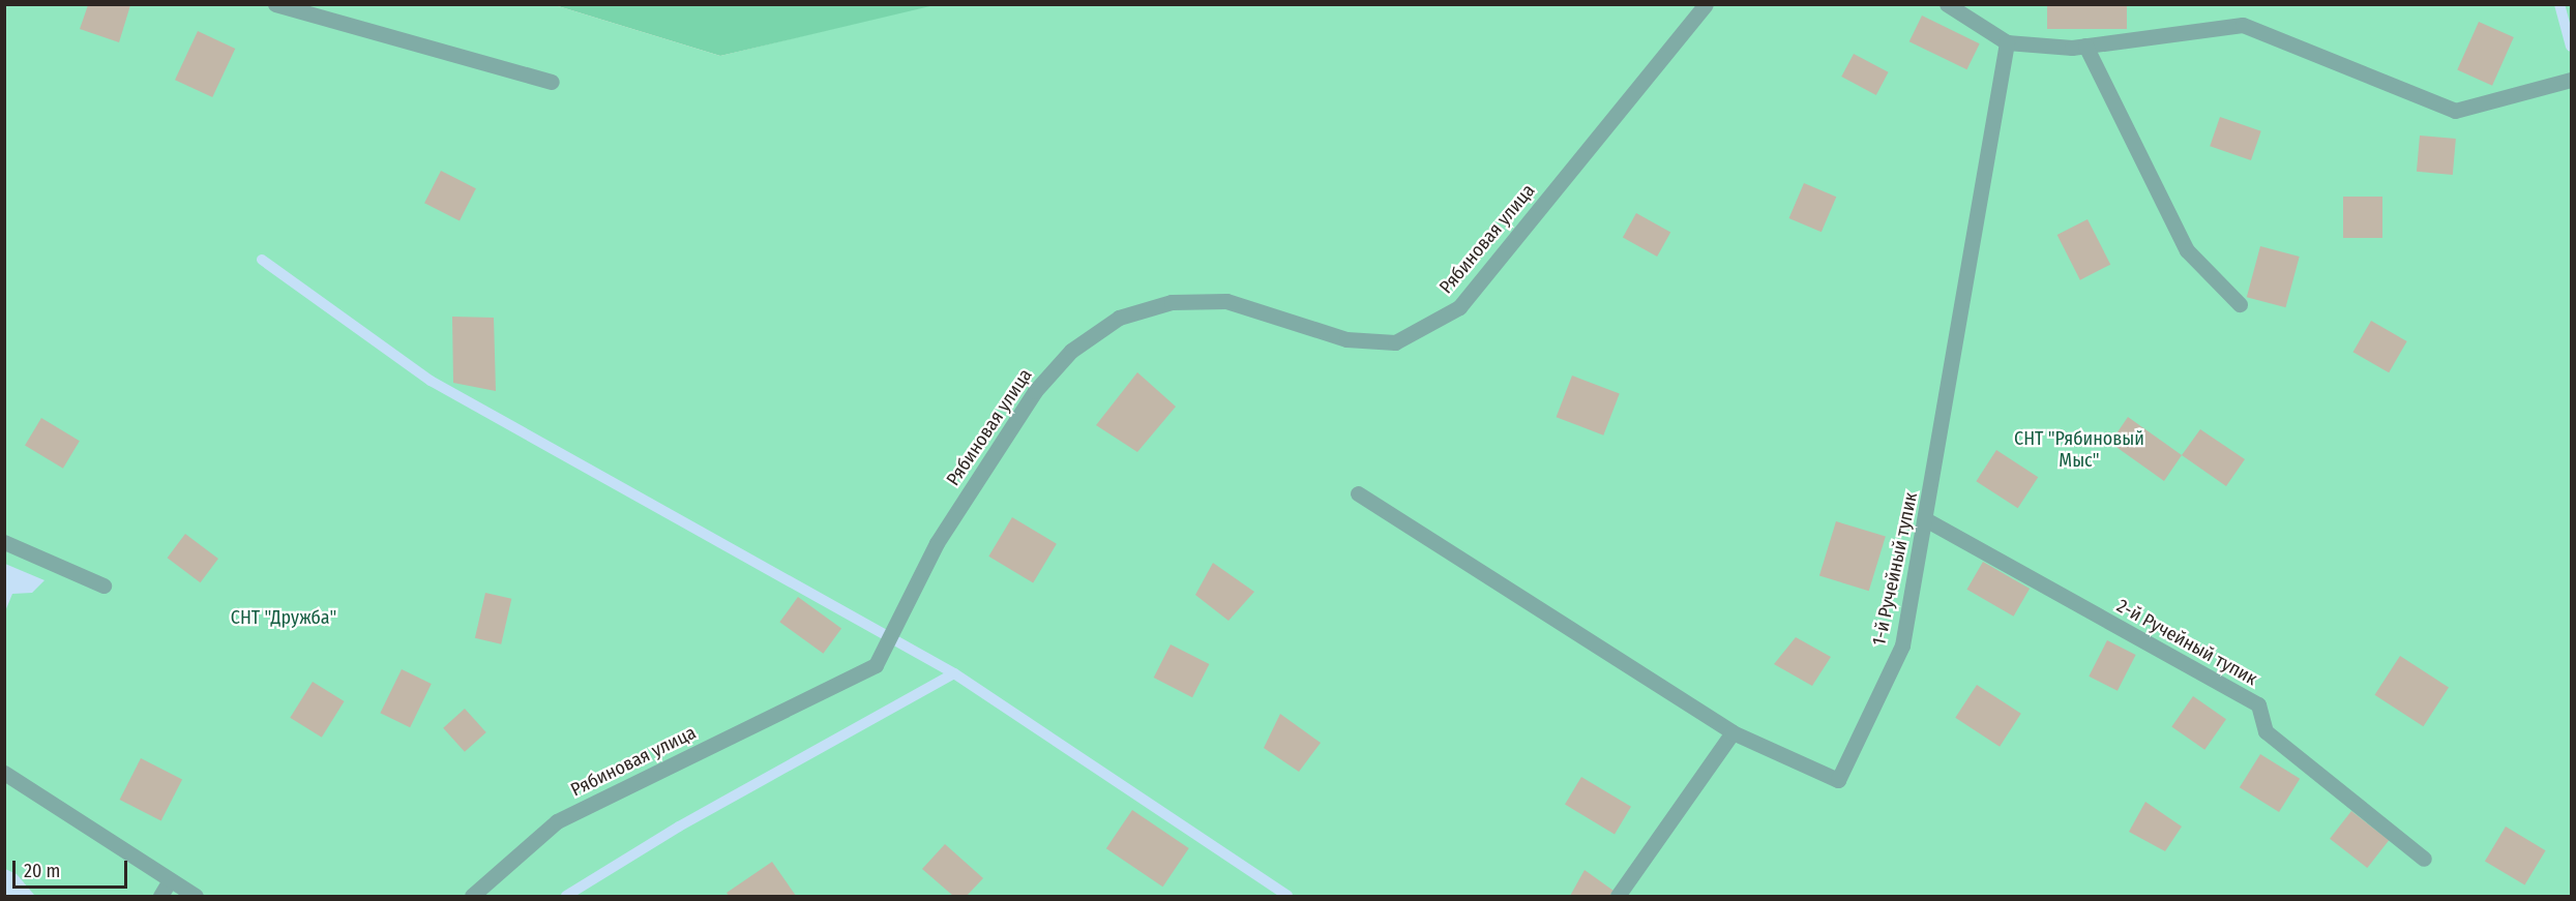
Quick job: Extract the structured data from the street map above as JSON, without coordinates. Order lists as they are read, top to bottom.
{
  "streets": {
    "street": ["Рябиновая улица", "1-й Ручейный тупик", "2-й Ручейный тупик"]
  },
  "crossings": [
    ["1-й Ручейный тупик", "2-й Ручейный тупик"]
  ],
  "parks": ["СНТ \"Рябиновый Мыс\"", "СНТ \"Дружба\""],
  "scale_bar": "20 m"
}
